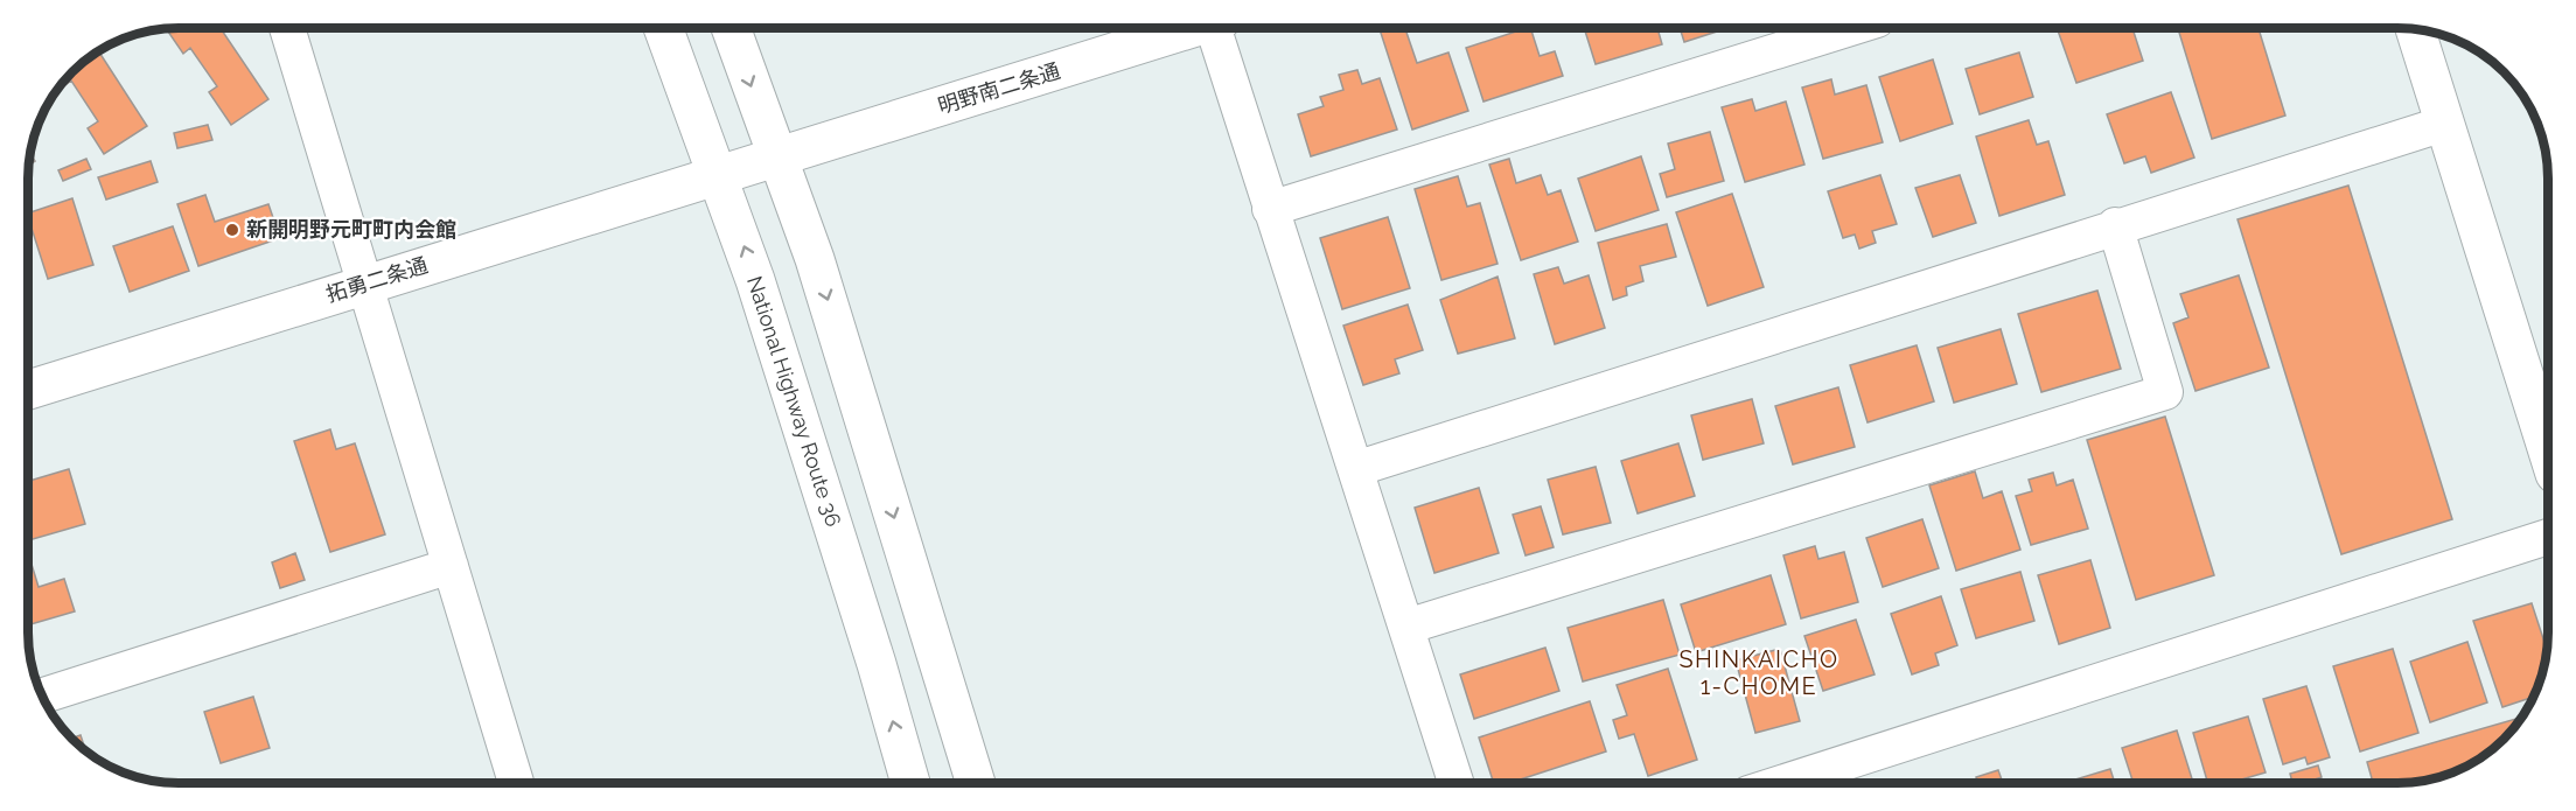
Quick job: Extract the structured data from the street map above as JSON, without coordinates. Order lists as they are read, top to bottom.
{
  "streets": {
    "main road": ["明野南二条通", "拓勇二条通", "National Highway Route 36"]
  },
  "crossings": [
    ["明野南二条通", "拓勇二条通"],
    ["拓勇二条通", "National Highway Route 36"]
  ],
  "districts": ["SHINKAICHO 1-CHOME"],
  "places": ["新開明野元町町内会館"]
}
